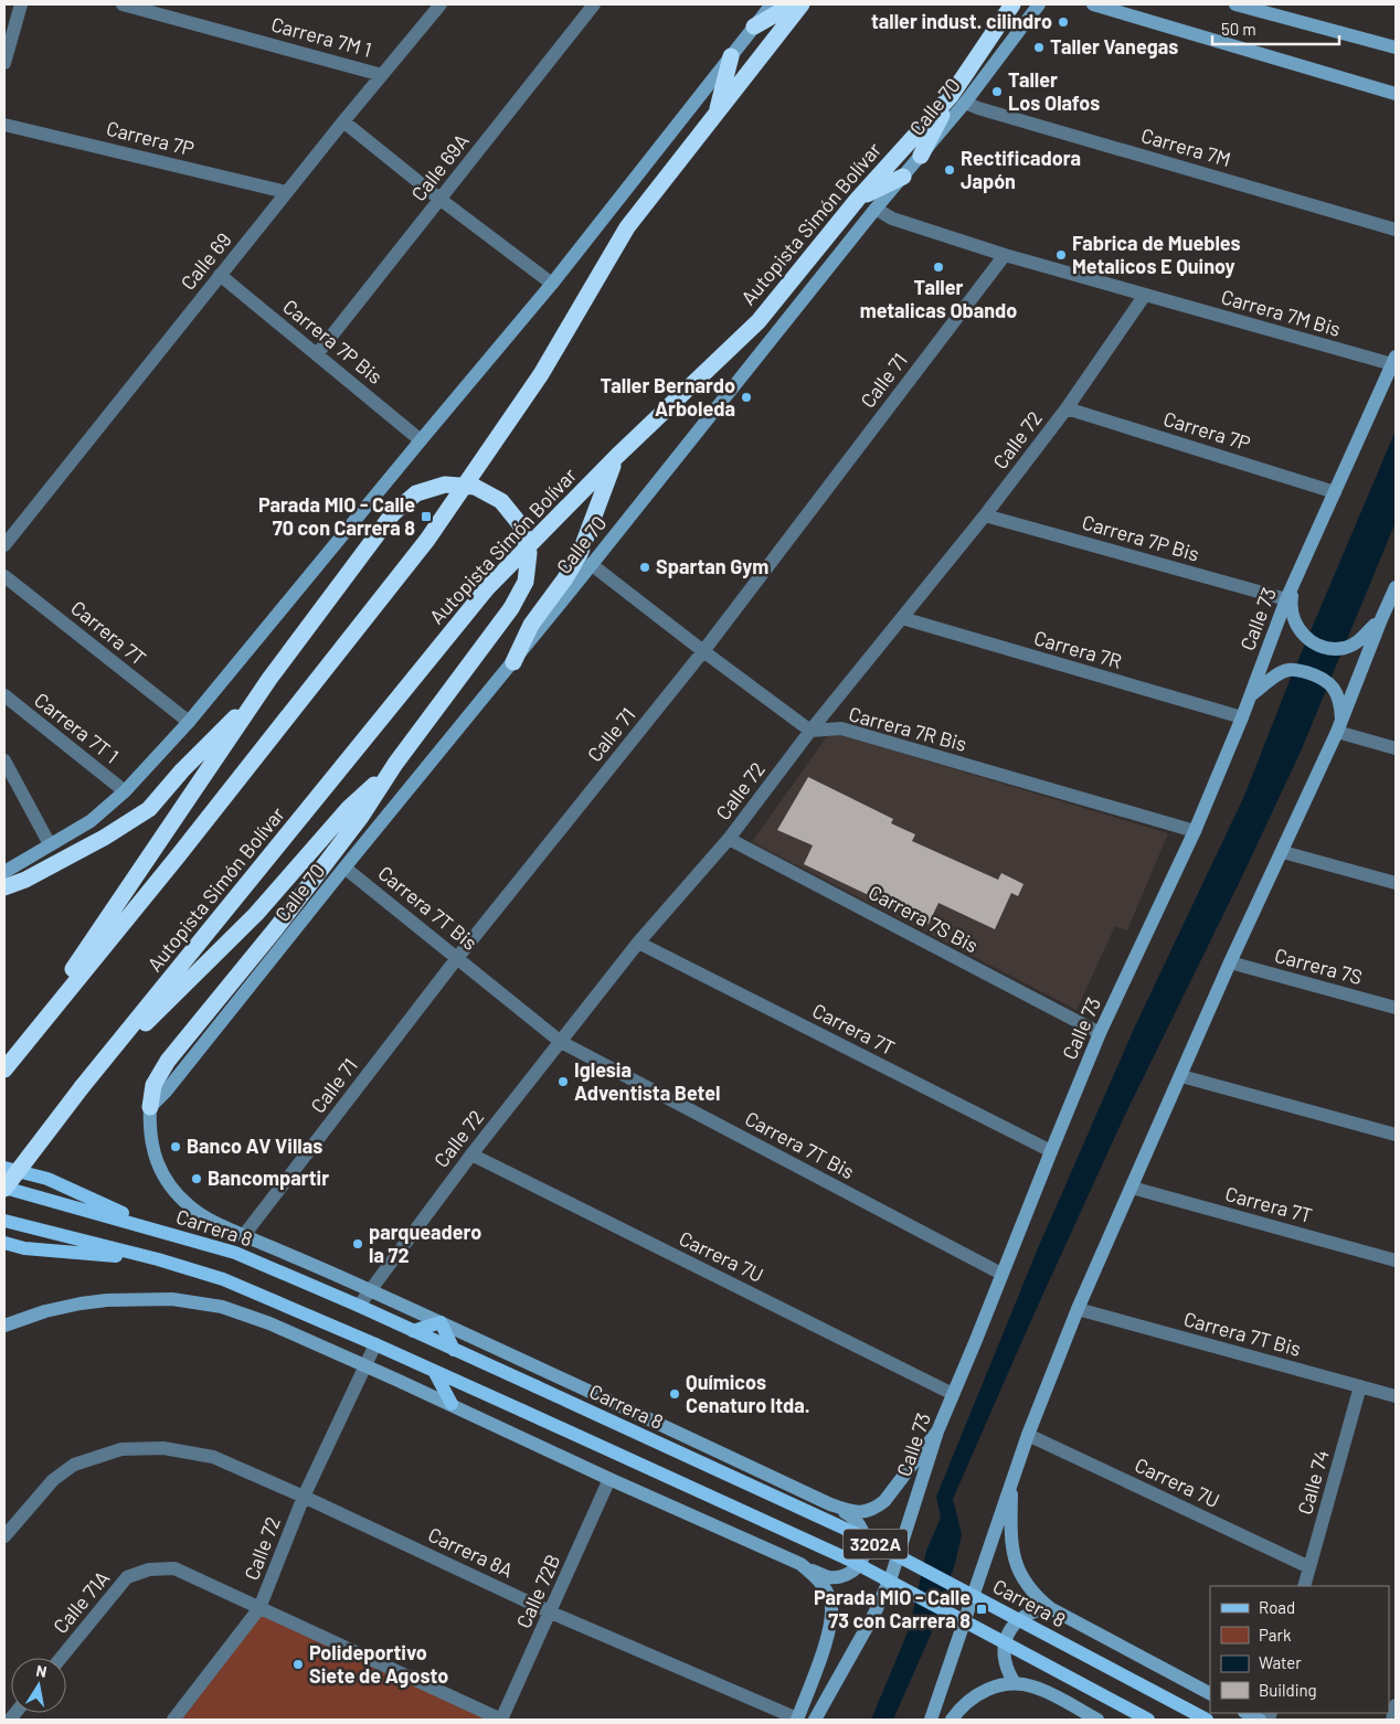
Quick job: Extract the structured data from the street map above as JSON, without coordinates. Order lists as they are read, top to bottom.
{
  "streets": {
    "highway": ["Autopista Simón Bolívar"],
    "main road": ["Carrera 8", "3202A"],
    "street": [
      "Carrera 7M 1",
      "Calle 70",
      "Carrera 7P",
      "Carrera 7M",
      "Calle 69A",
      "Calle 69",
      "Carrera 7M Bis",
      "Carrera 7P Bis",
      "Calle 71",
      "Calle 72",
      "Calle 73",
      "Carrera 7T",
      "Carrera 7R",
      "Carrera 7T 1",
      "Carrera 7R Bis",
      "Carrera 7T Bis",
      "Carrera 7S Bis",
      "Carrera 7S",
      "Carrera 7U",
      "Calle 74",
      "Carrera 8A",
      "Calle 72B",
      "Calle 71A"
    ]
  },
  "crossings": [
    ["Carrera 7M 1", "Calle 69"],
    ["Calle 70", "Carrera 7M"],
    ["Calle 70", "Autopista Simón Bolívar"],
    ["Calle 70", "Carrera 7M Bis"],
    ["Calle 70", "Carrera 7T Bis"],
    ["Calle 70", "Carrera 8"],
    ["Carrera 7P", "Calle 69"],
    ["Carrera 7P", "Calle 72"],
    ["Carrera 7P", "Calle 73"],
    ["Carrera 7M", "Autopista Simón Bolívar"],
    ["Calle 69A", "Carrera 7P Bis"],
    ["Autopista Simón Bolívar", "Carrera 8"],
    ["Calle 69", "Carrera 7P Bis"],
    ["Carrera 7M Bis", "Calle 71"],
    ["Carrera 7M Bis", "Calle 72"],
    ["Carrera 7M Bis", "Calle 73"],
    ["Carrera 7P Bis", "Calle 72"],
    ["Carrera 7P Bis", "Calle 73"],
    ["Calle 71", "Carrera 7T Bis"],
    ["Calle 71", "Carrera 8"],
    ["Calle 72", "Carrera 7T"],
    ["Calle 72", "Carrera 7R"],
    ["Calle 72", "Carrera 7R Bis"],
    ["Calle 72", "Carrera 7T Bis"],
    ["Calle 72", "Carrera 7S Bis"],
    ["Calle 72", "Carrera 8"],
    ["Calle 72", "Carrera 7U"],
    ["Calle 72", "Carrera 8A"],
    ["Calle 72", "Calle 71A"],
    ["Calle 73", "Carrera 7T"],
    ["Calle 73", "Carrera 7R"],
    ["Calle 73", "Carrera 7R Bis"],
    ["Calle 73", "Carrera 7T Bis"],
    ["Calle 73", "Carrera 7S Bis"],
    ["Calle 73", "Carrera 8"],
    ["Calle 73", "Carrera 7U"],
    ["Carrera 7T Bis", "Calle 74"],
    ["Carrera 7U", "Calle 74"],
    ["Carrera 8A", "Calle 72B"]
  ],
  "places": {
    "other": [
      "taller indust. cilindro",
      "Taller Vanegas",
      "Taller Los Olafos",
      "Rectificadora Japón",
      "Fabrica de Muebles Metalicos E Quinoy",
      "Taller metalicas Obando",
      "Taller Bernardo Arboleda",
      "Spartan Gym",
      "Iglesia Adventista Betel",
      "Banco AV Villas",
      "Bancompartir",
      "parqueadero la 72",
      "Químicos Cenaturo ltda.",
      "Polideportivo Siete de Agosto"
    ],
    "transit": ["Parada MIO - Calle 70 con Carrera 8", "Parada MIO - Calle 73 con Carrera 8"]
  },
  "legend": [
    "Road",
    "Park",
    "Water",
    "Building"
  ],
  "scale_bar": "50 m",
  "north": "top"
}
